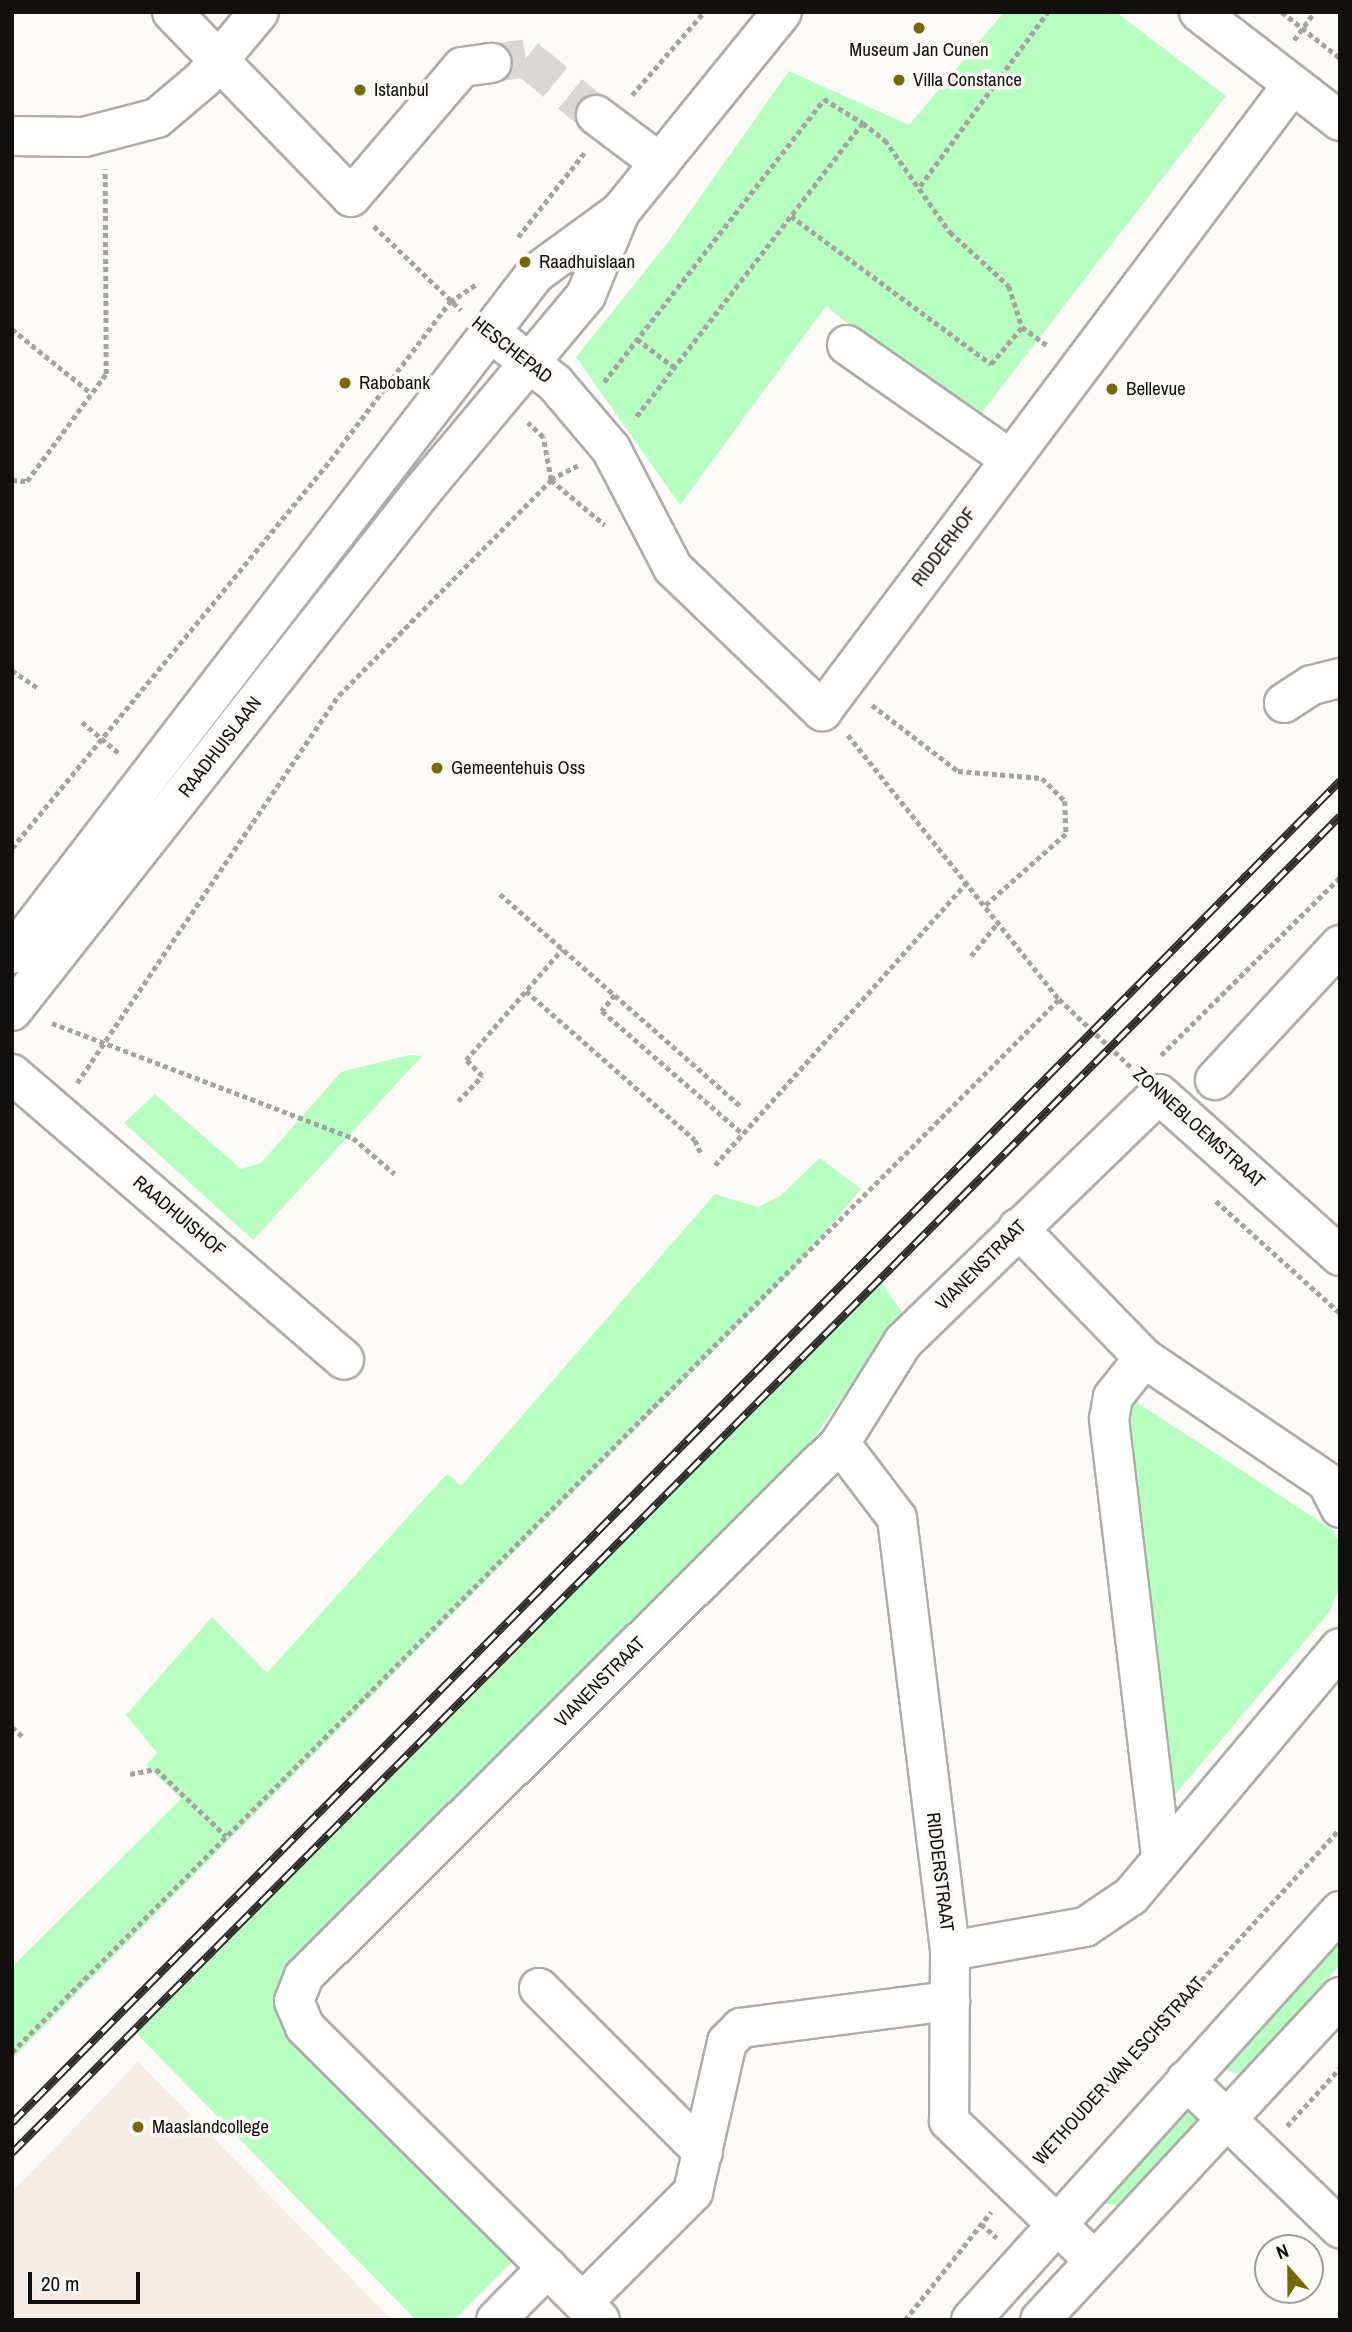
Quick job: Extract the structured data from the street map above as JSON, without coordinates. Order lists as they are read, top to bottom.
{
  "streets": {
    "street": [
      "HESCHEPAD",
      "RIDDERHOF",
      "RAADHUISLAAN",
      "ZONNEBLOEMSTRAAT",
      "RAADHUISHOF",
      "VIANENSTRAAT",
      "RIDDERSTRAAT"
    ],
    "path": ["WETHOUDER VAN ESCHSTRAAT"]
  },
  "crossings": [
    ["HESCHEPAD", "RIDDERHOF"],
    ["HESCHEPAD", "RAADHUISLAAN"],
    ["ZONNEBLOEMSTRAAT", "VIANENSTRAAT"],
    ["VIANENSTRAAT", "RIDDERSTRAAT"],
    ["RIDDERSTRAAT", "WETHOUDER VAN ESCHSTRAAT"]
  ],
  "places": [
    "Museum Jan Cunen",
    "Villa Constance",
    "Istanbul",
    "Raadhuislaan",
    "Rabobank",
    "Bellevue",
    "Gemeentehuis Oss",
    "Maaslandcollege"
  ],
  "scale_bar": "20 m",
  "north": "top"
}
